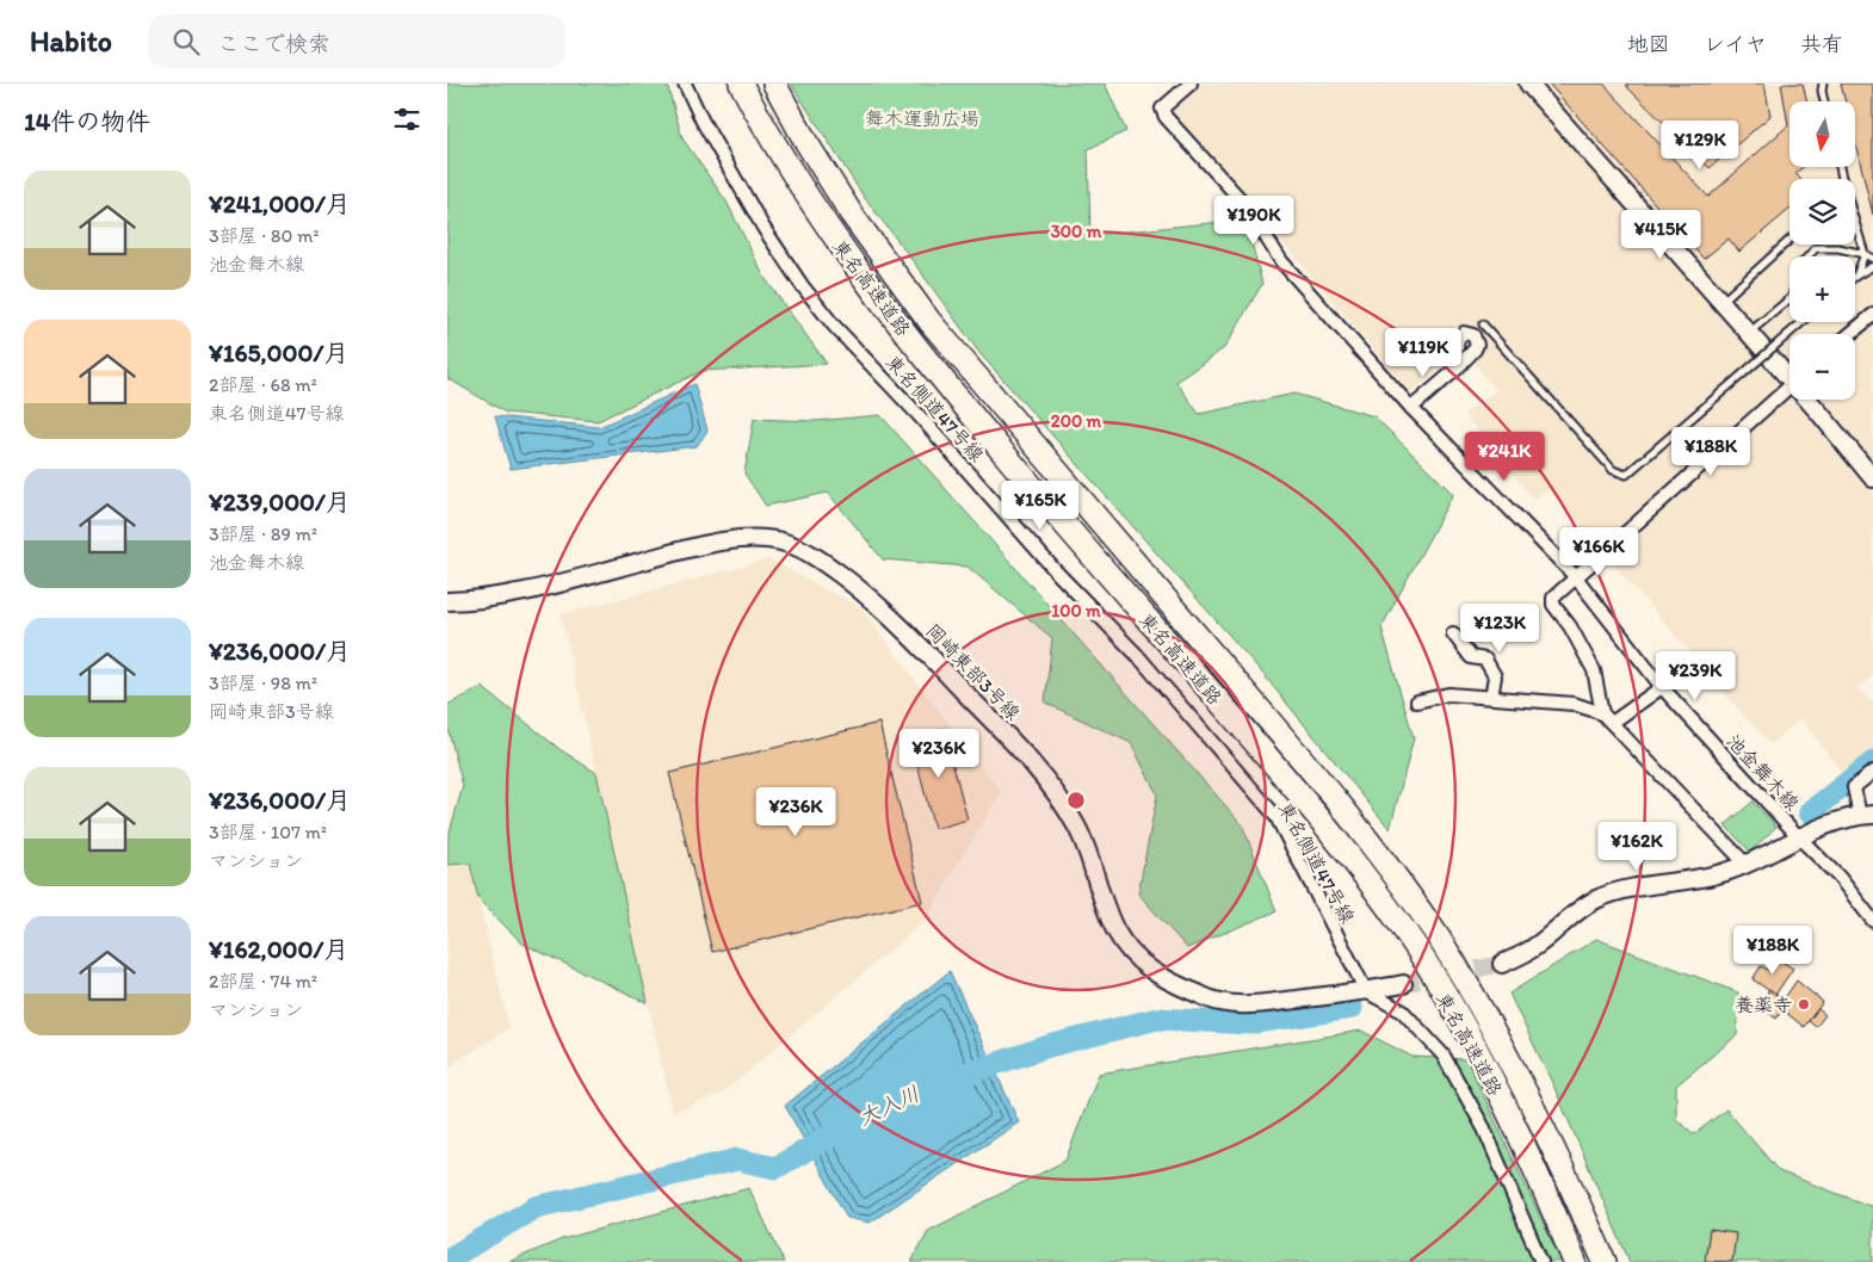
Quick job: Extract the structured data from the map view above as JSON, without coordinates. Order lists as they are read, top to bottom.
{
  "streets": {
    "highway": ["東名高速道路"],
    "street": ["東名側道47号線", "岡崎東部3号線", "池金舞木線"]
  },
  "crossings": [
    ["東名側道47号線", "岡崎東部3号線"]
  ],
  "water": ["大入川"],
  "parks": ["舞木運動広場"],
  "places": ["養薬寺"],
  "north": "bottom",
  "page": {
    "header": "Habito",
    "search": "ここで検索",
    "nav": ["地図", "レイヤ", "共有"],
    "heading": "14件の物件",
    "map_buttons": ["+", "−"],
    "price": [
      "¥129K",
      "¥190K",
      "¥415K",
      "¥119K",
      "¥188K",
      "¥241K",
      "¥165K",
      "¥166K",
      "¥123K",
      "¥239K",
      "¥236K",
      "¥236K",
      "¥162K",
      "¥188K"
    ],
    "list": [
      {
        "name": "¥241,000/月",
        "note": "3部屋 · 80 m² · 池金舞木線"
      },
      {
        "name": "¥165,000/月",
        "note": "2部屋 · 68 m² · 東名側道47号線"
      },
      {
        "name": "¥239,000/月",
        "note": "3部屋 · 89 m² · 池金舞木線"
      },
      {
        "name": "¥236,000/月",
        "note": "3部屋 · 98 m² · 岡崎東部3号線"
      },
      {
        "name": "¥236,000/月",
        "note": "3部屋 · 107 m² · マンション"
      },
      {
        "name": "¥162,000/月",
        "note": "2部屋 · 74 m² · マンション"
      }
    ]
  },
  "rings": ["300 m", "200 m", "100 m"]
}
